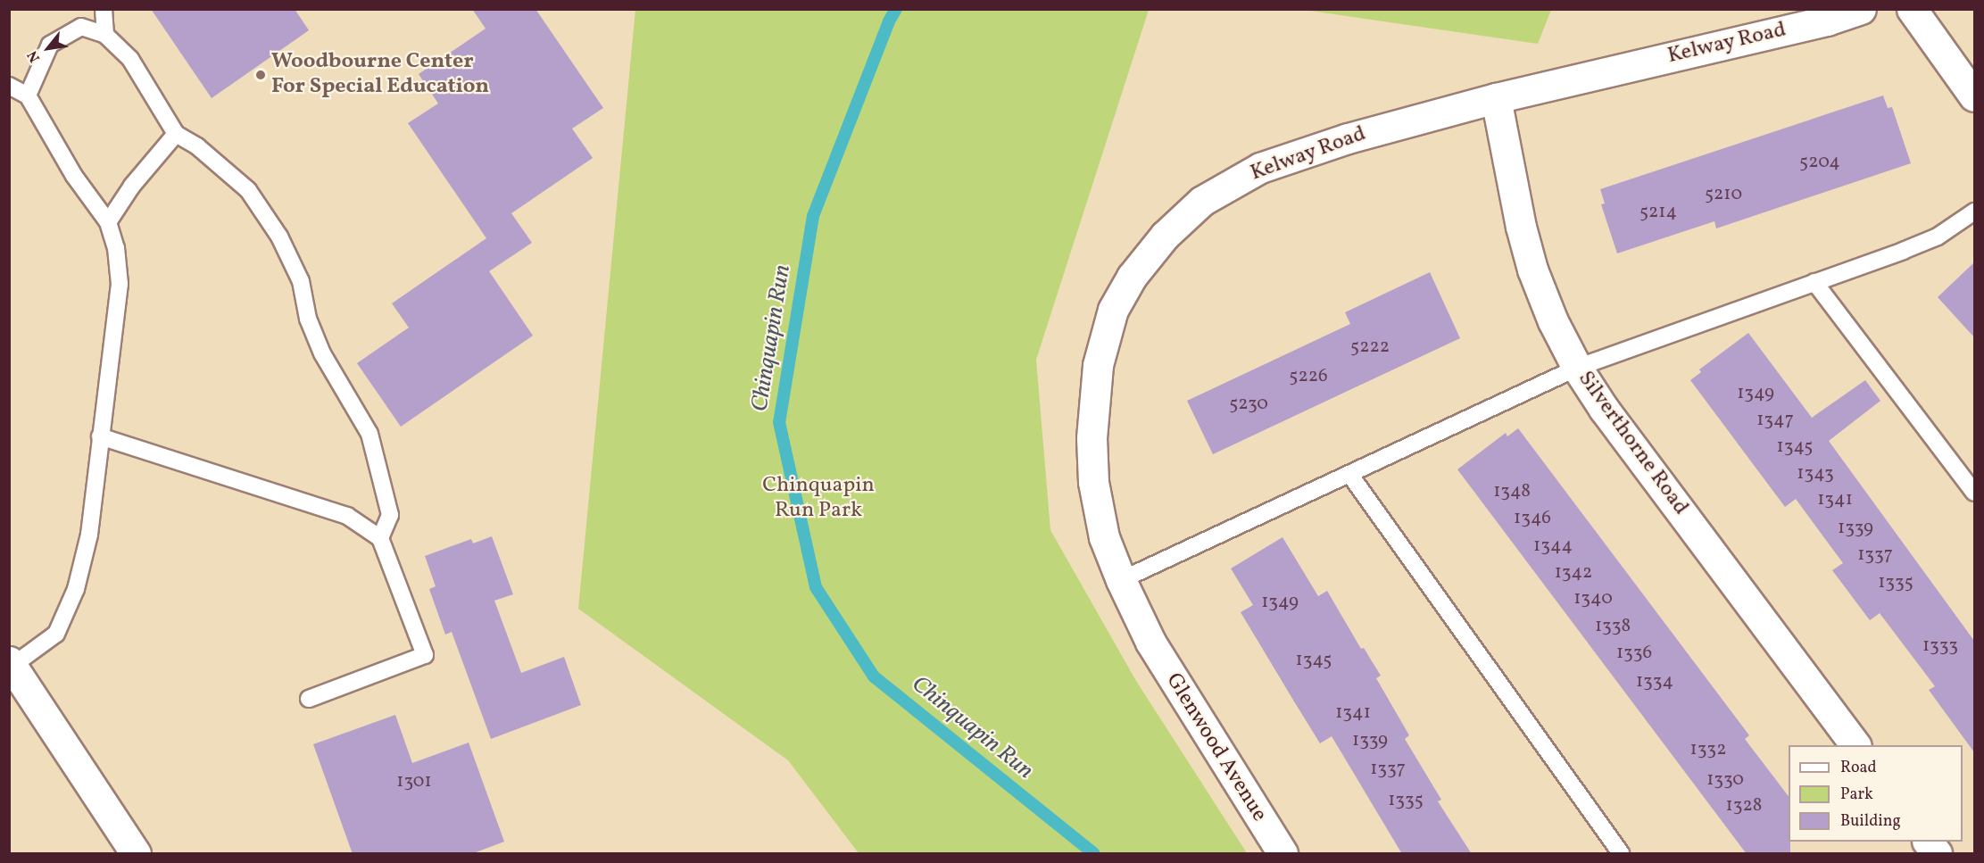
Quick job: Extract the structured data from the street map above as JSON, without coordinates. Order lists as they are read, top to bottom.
{
  "streets": {
    "street": ["Kelway Road", "Silverthorne Road", "Glenwood Avenue"]
  },
  "crossings": [
    ["Kelway Road", "Silverthorne Road"],
    ["Kelway Road", "Glenwood Avenue"]
  ],
  "water": ["Chinquapin Run"],
  "parks": ["Chinquapin Run Park"],
  "places": ["Woodbourne Center For Special Education"],
  "house_numbers": [
    "5204",
    "5210",
    "5214",
    "5222",
    "5226",
    "1349",
    "5230",
    "1347",
    "1345",
    "1343",
    "1348",
    "1341",
    "1346",
    "1339",
    "1344",
    "1337",
    "1342",
    "1335",
    "1340",
    "1349",
    "1338",
    "1333",
    "1336",
    "1345",
    "1334",
    "1341",
    "1339",
    "1332",
    "1337",
    "1330",
    "1301",
    "1335",
    "1328"
  ],
  "legend": ["Road", "Park", "Building"],
  "north": "bottom left"
}
